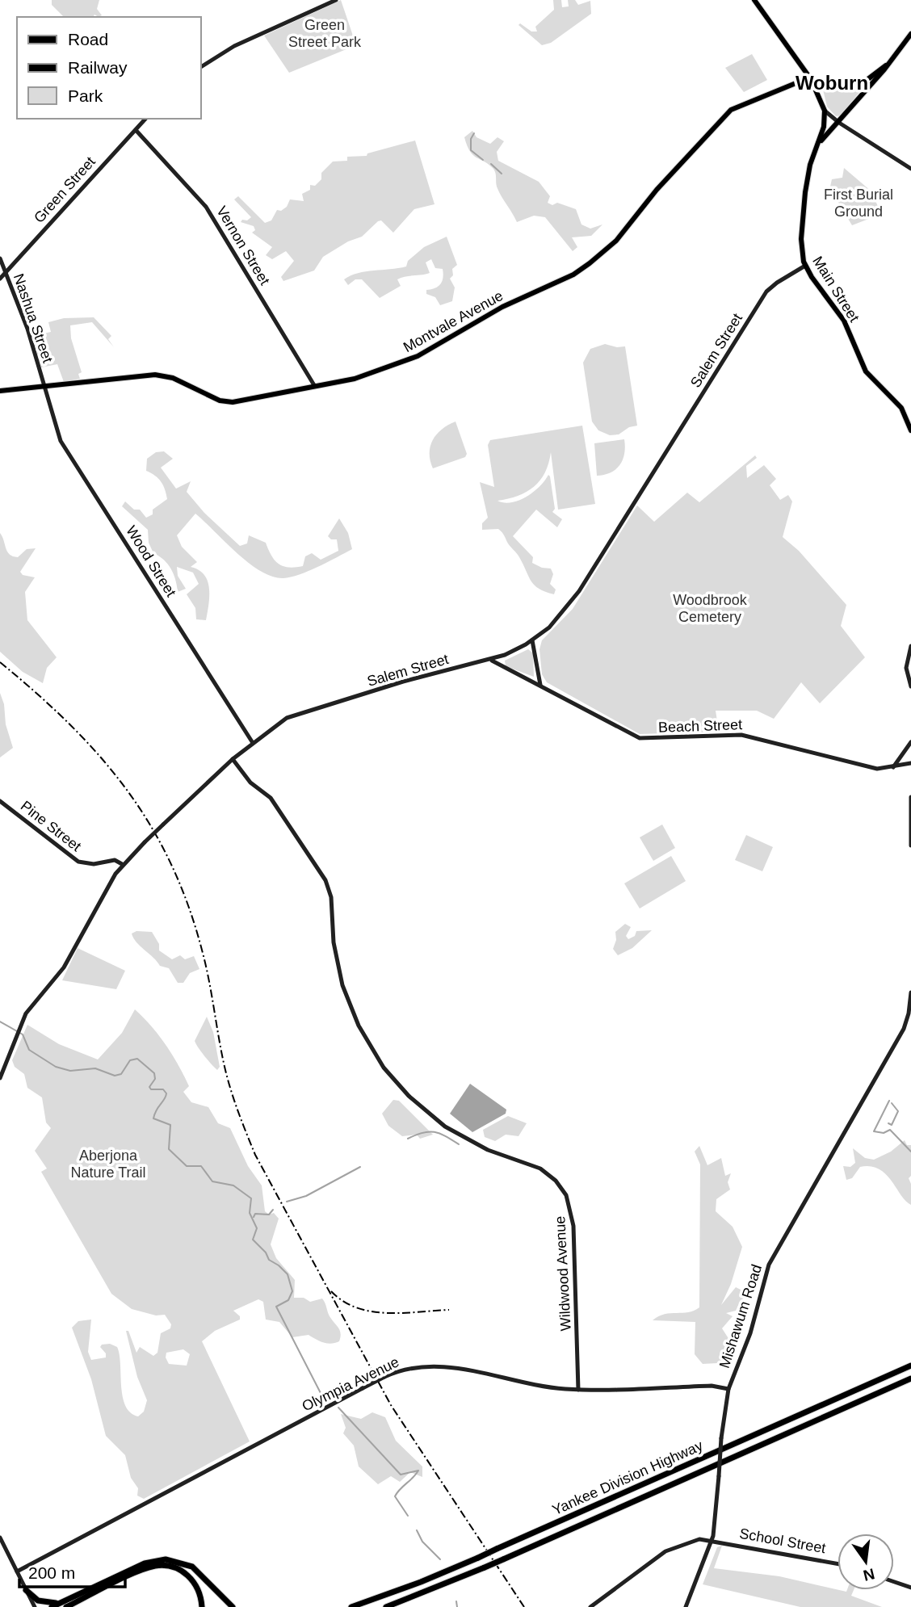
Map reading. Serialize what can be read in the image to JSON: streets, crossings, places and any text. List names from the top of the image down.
{
  "streets": {
    "highway": ["Yankee Division Highway"],
    "main road": ["Main Street", "Montvale Avenue"],
    "street": [
      "Green Street",
      "Vernon Street",
      "Nashua Street",
      "Salem Street",
      "Wood Street",
      "Beach Street",
      "Pine Street",
      "Wildwood Avenue",
      "Mishawum Road",
      "Olympia Avenue",
      "School Street"
    ]
  },
  "crossings": [
    ["Green Street", "Vernon Street"],
    ["Green Street", "Nashua Street"],
    ["Vernon Street", "Montvale Avenue"],
    ["Main Street", "Salem Street"],
    ["Nashua Street", "Montvale Avenue"],
    ["Nashua Street", "Wood Street"],
    ["Montvale Avenue", "Wood Street"],
    ["Salem Street", "Wood Street"],
    ["Salem Street", "Beach Street"],
    ["Salem Street", "Pine Street"],
    ["Salem Street", "Wildwood Avenue"],
    ["Wildwood Avenue", "Olympia Avenue"],
    ["Mishawum Road", "Olympia Avenue"],
    ["Mishawum Road", "School Street"]
  ],
  "districts": ["Woburn"],
  "parks": [
    "Green Street Park",
    "First Burial Ground",
    "Woodbrook Cemetery",
    "Aberjona Nature Trail"
  ],
  "legend": ["Road", "Railway", "Park"],
  "scale_bar": "200 m",
  "north": "bottom"
}
